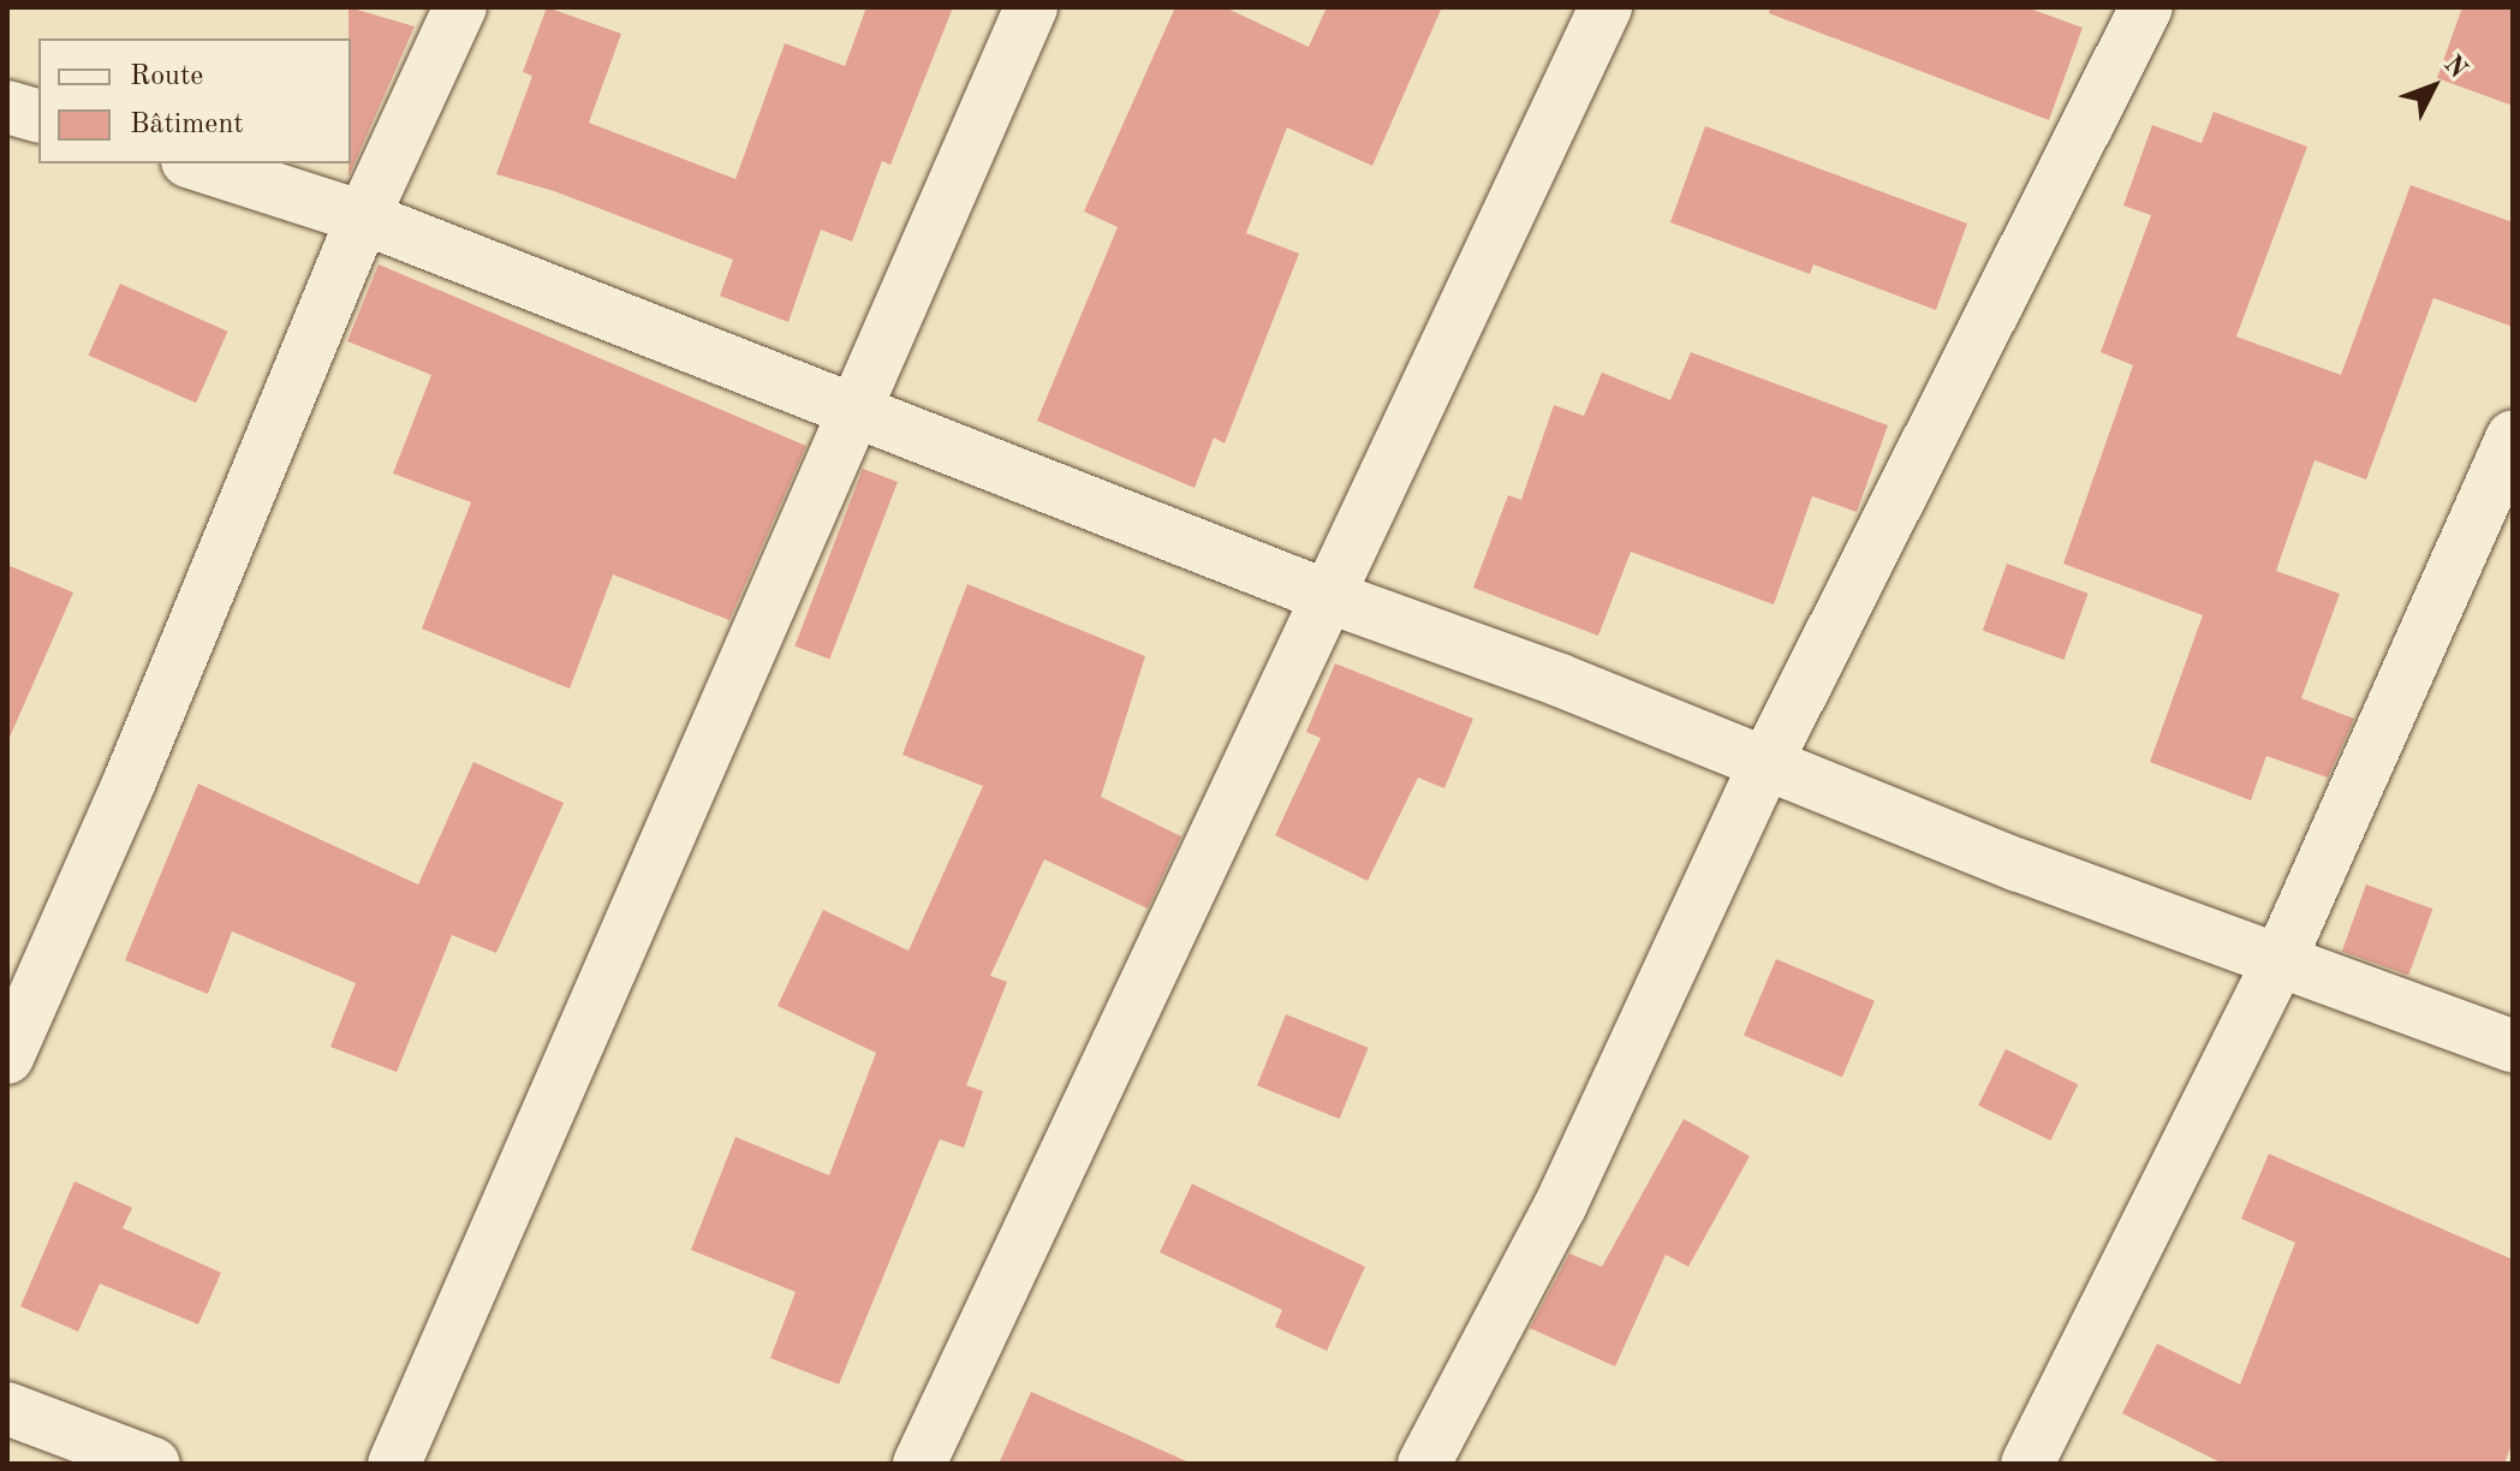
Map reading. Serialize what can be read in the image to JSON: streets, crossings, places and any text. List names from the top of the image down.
{
  "legend": ["Route", "Bâtiment"],
  "north": "top right"
}
